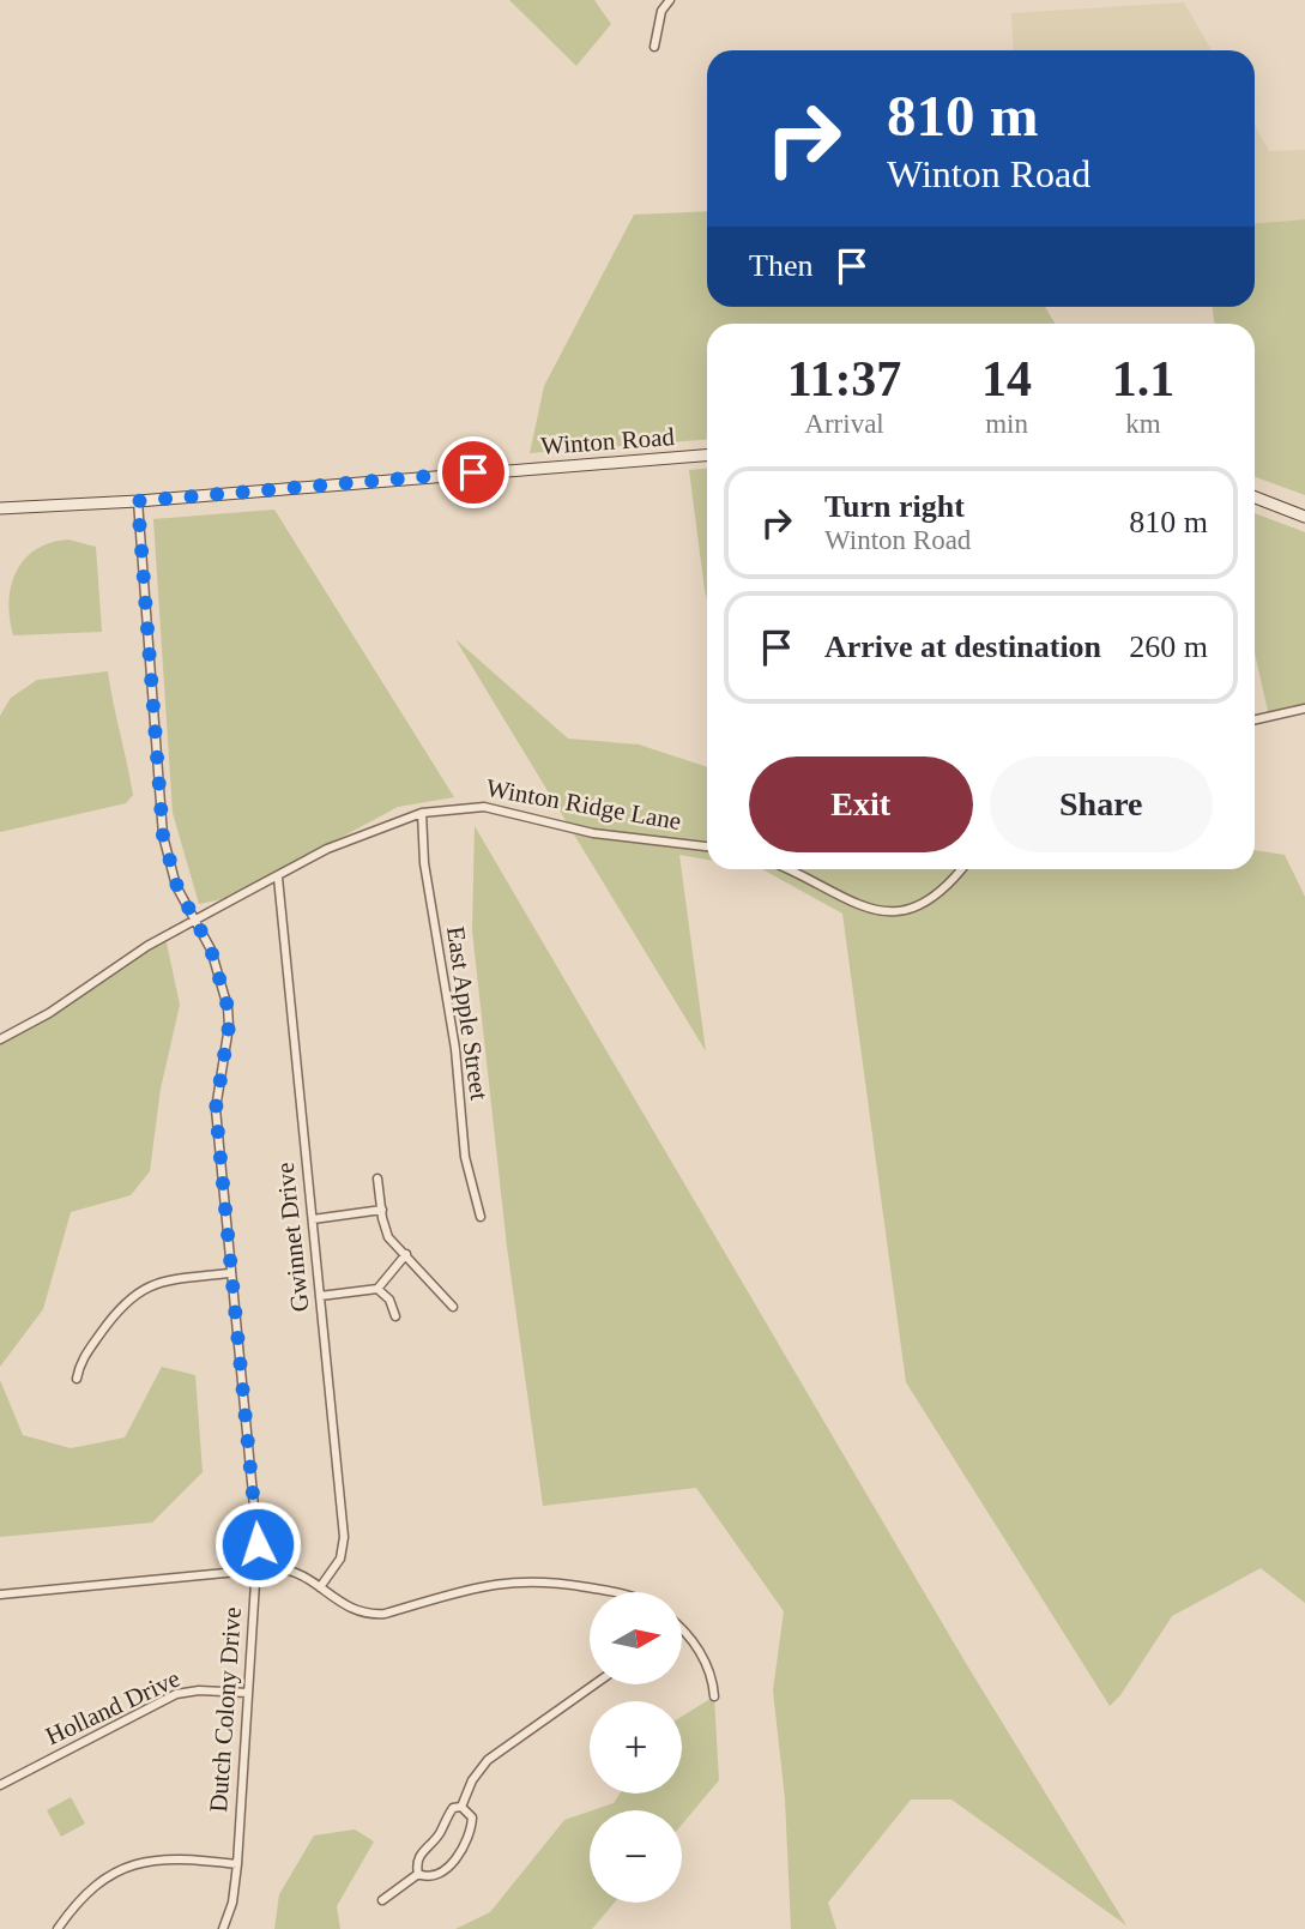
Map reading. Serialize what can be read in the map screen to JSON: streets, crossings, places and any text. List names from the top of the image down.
{
  "streets": {
    "main road": ["Winton Road"],
    "street": [
      "Winton Ridge Lane",
      "East Apple Street",
      "Gwinnet Drive",
      "Holland Drive",
      "Dutch Colony Drive"
    ]
  },
  "crossings": [
    ["Winton Road", "Dutch Colony Drive"],
    ["Winton Ridge Lane", "East Apple Street"],
    ["Winton Ridge Lane", "Gwinnet Drive"],
    ["Winton Ridge Lane", "Dutch Colony Drive"],
    ["Holland Drive", "Dutch Colony Drive"]
  ],
  "north": "right",
  "page": {
    "turn": ["810 m", "Winton Road"],
    "then": "Then",
    "eta": [
      "11:37",
      "Arrival",
      "14",
      "min",
      "1.1",
      "km"
    ],
    "list": [
      {
        "name": "Turn right",
        "note": "Winton Road",
        "value": "810 m"
      },
      {
        "name": "Arrive at destination",
        "value": "260 m"
      }
    ],
    "buttons": ["Exit", "Share"],
    "map_buttons": ["+", "−"]
  }
}
